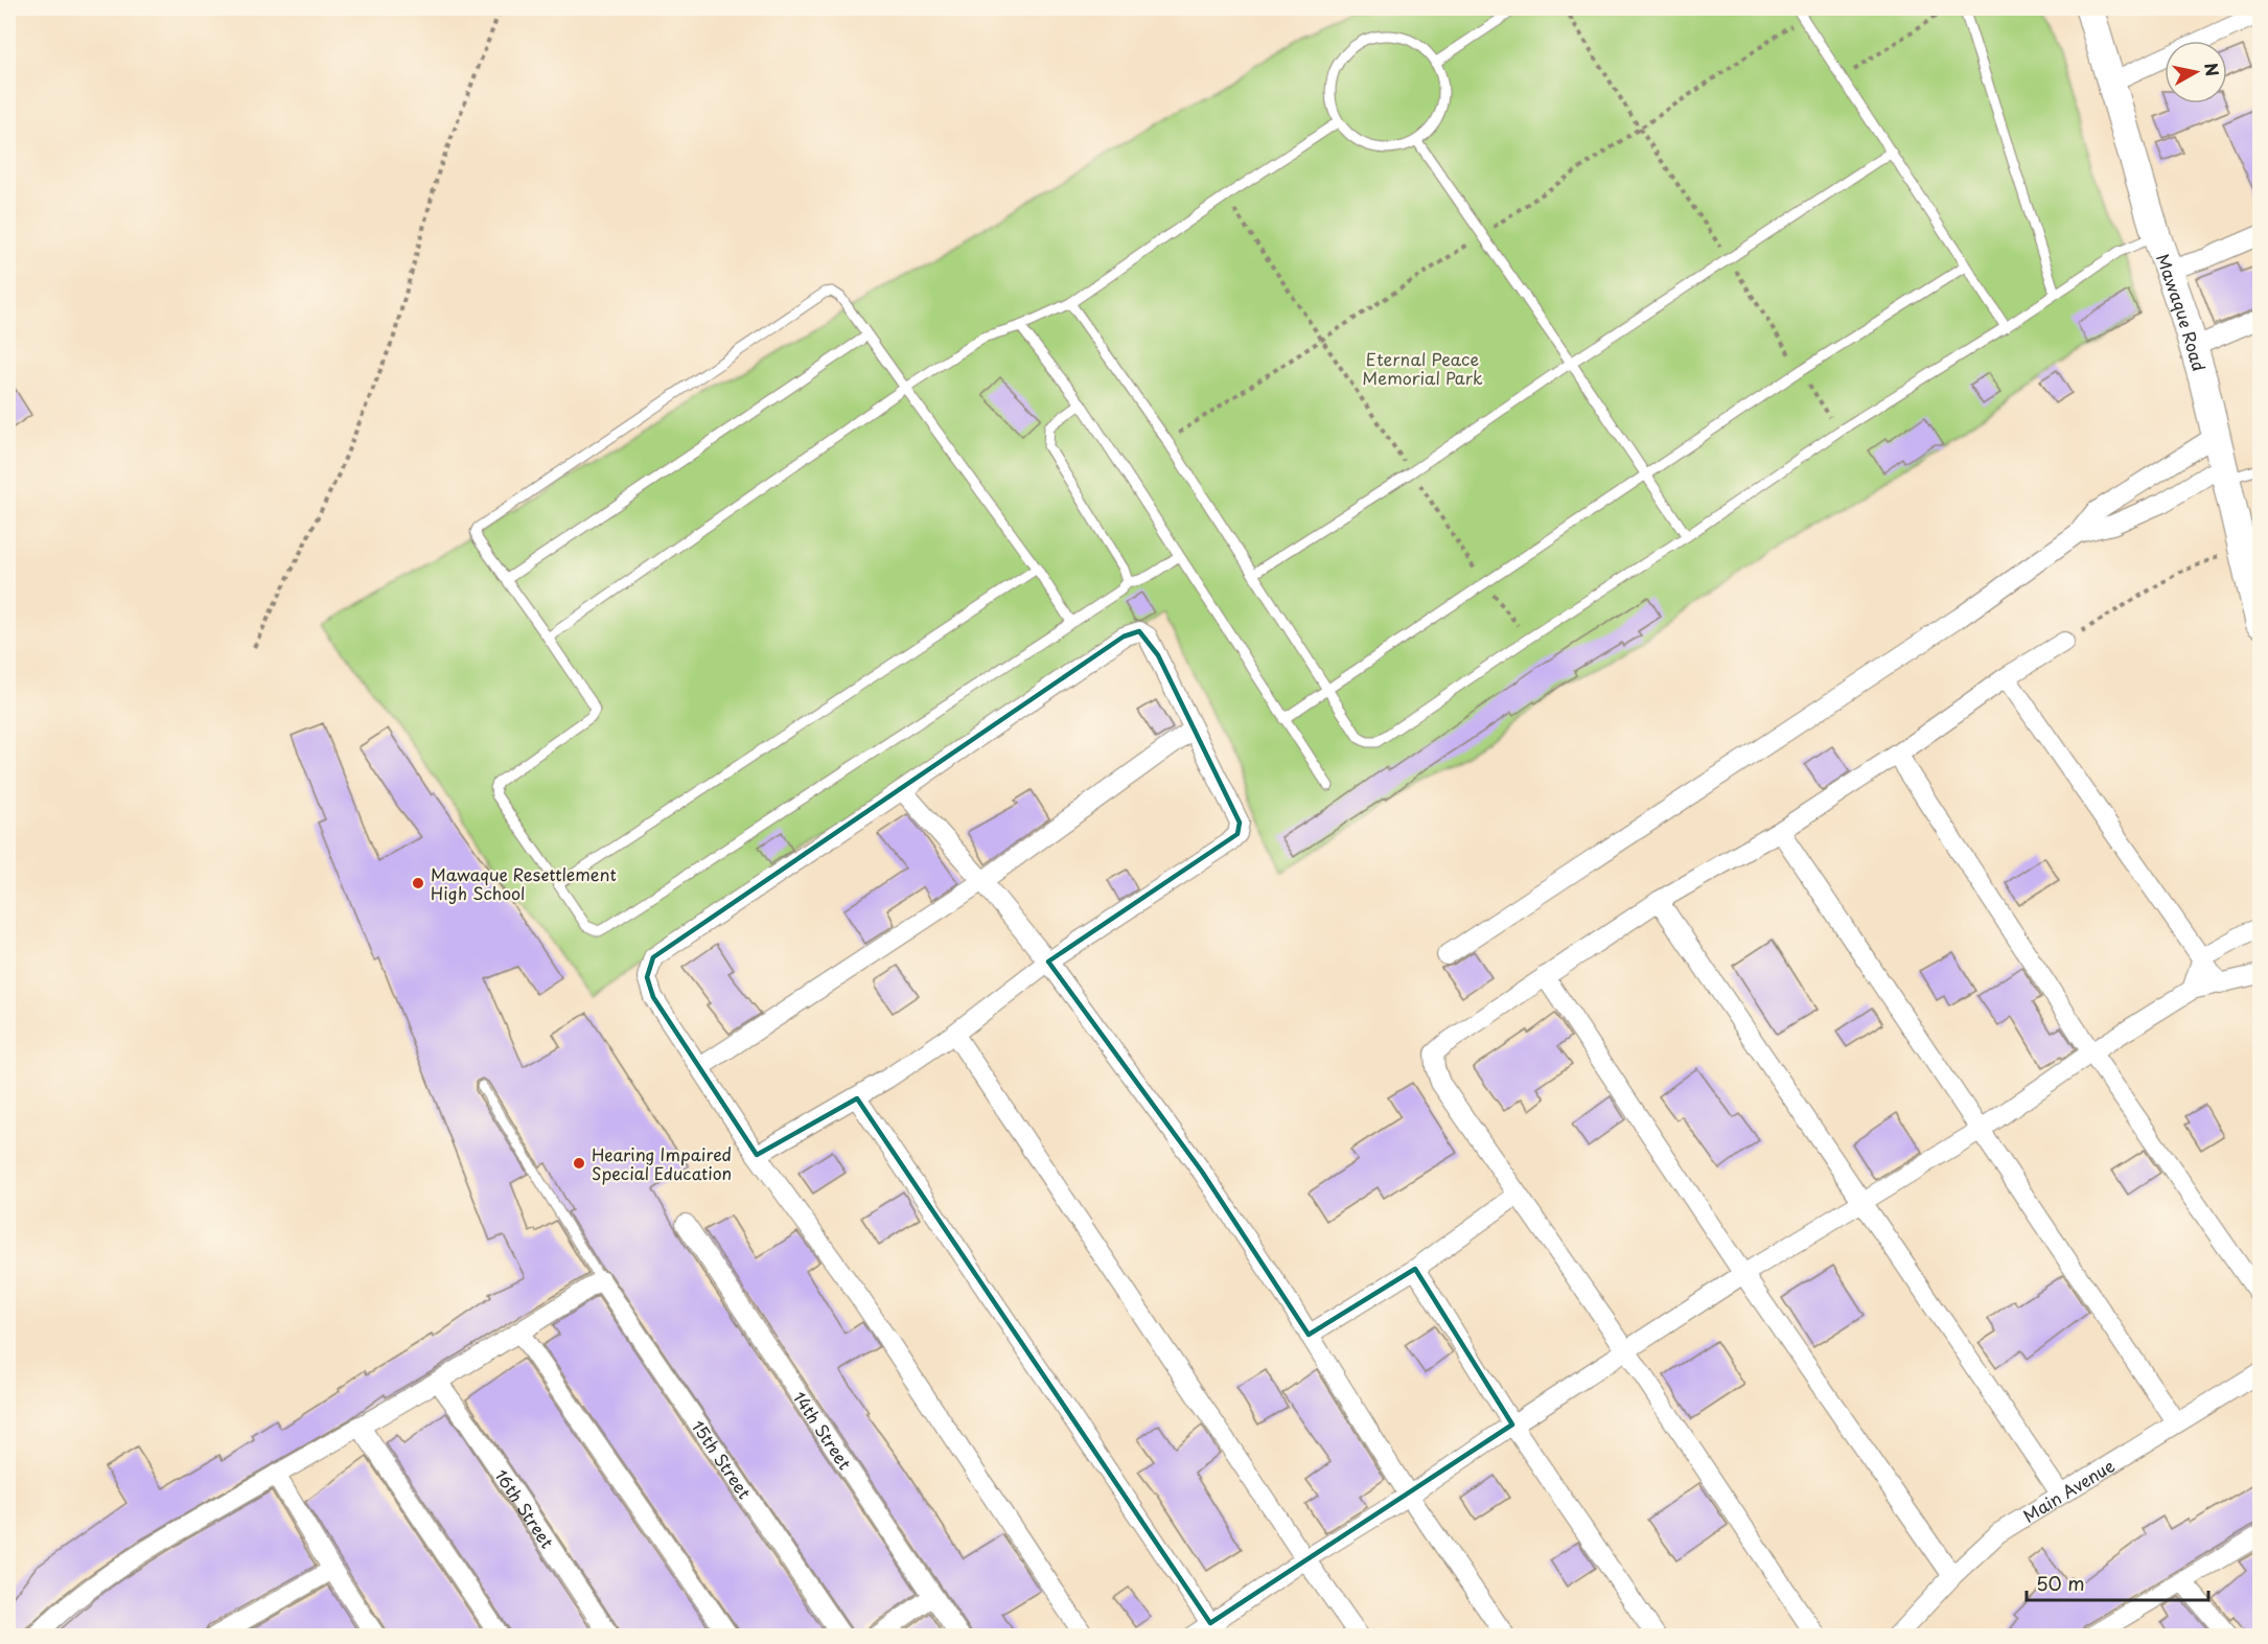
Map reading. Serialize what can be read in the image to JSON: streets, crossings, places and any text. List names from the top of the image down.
{
  "streets": {
    "main road": ["Mawaque Road"],
    "street": [
      "14th Street",
      "15th Street",
      "Main Avenue",
      "16th Street"
    ]
  },
  "parks": ["Eternal Peace Memorial Park"],
  "places": ["Mawaque Resettlement High School", "Hearing Impaired Special Education"],
  "scale_bar": "50 m",
  "north": "right"
}
